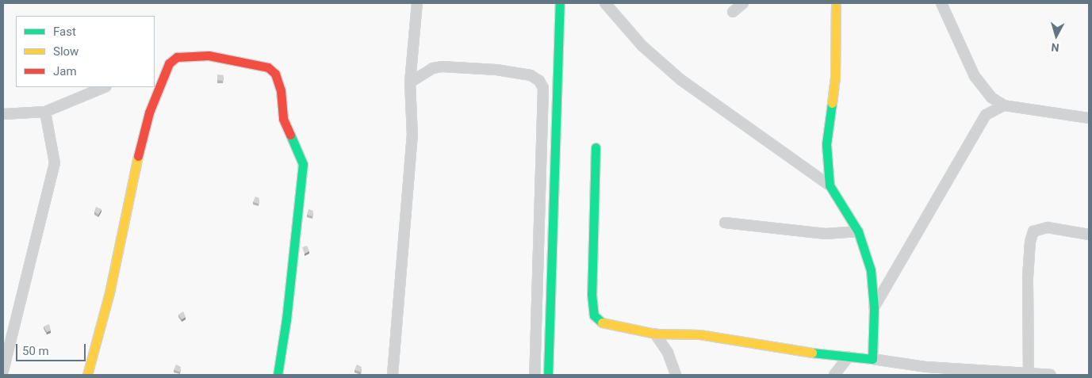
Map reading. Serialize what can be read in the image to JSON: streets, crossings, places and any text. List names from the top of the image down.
{
  "legend": ["Fast", "Slow", "Jam"],
  "scale_bar": "50 m",
  "north": "bottom"
}
